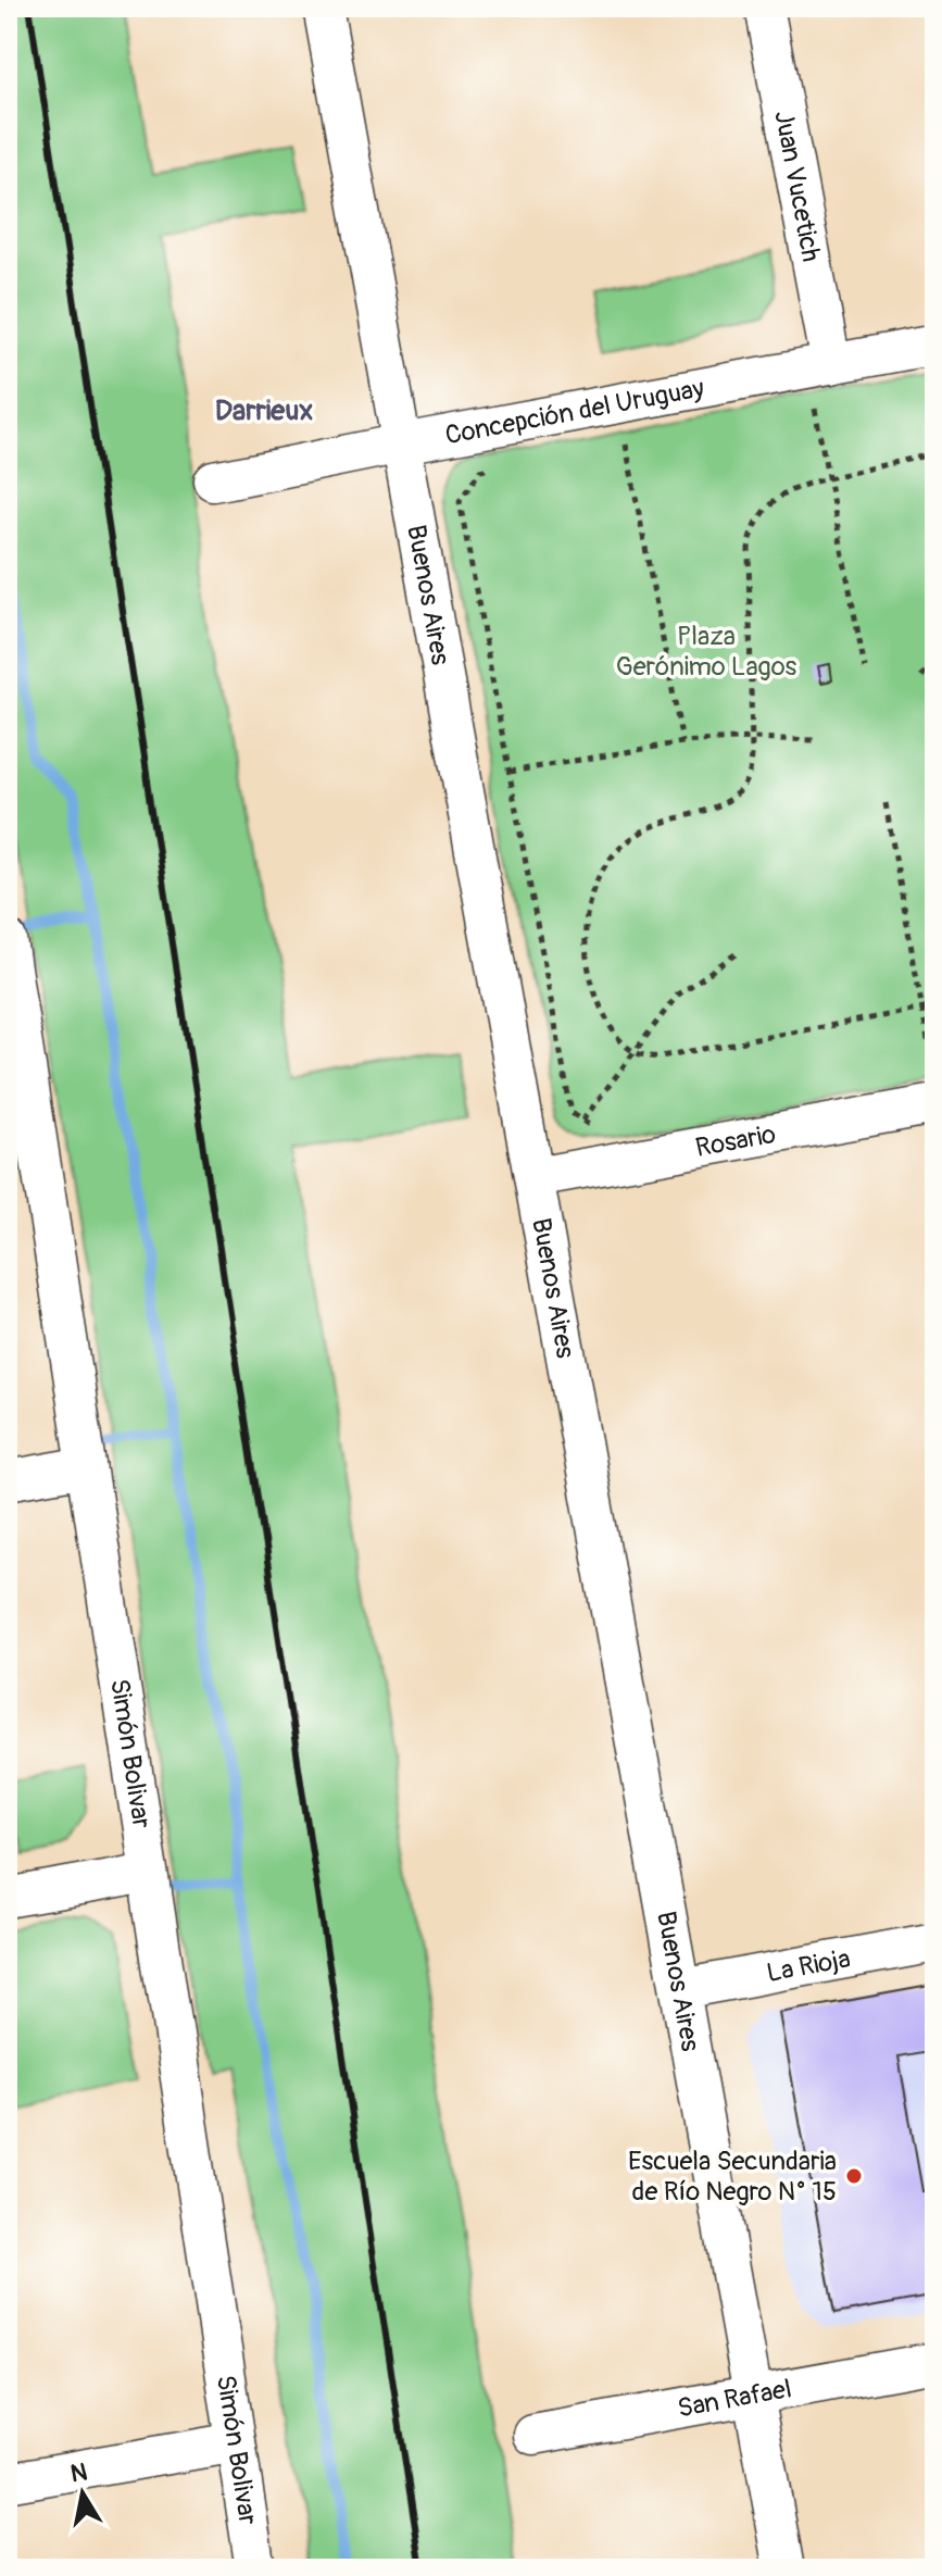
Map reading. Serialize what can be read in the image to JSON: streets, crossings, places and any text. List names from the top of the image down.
{
  "streets": {
    "street": [
      "Juan Vucetich",
      "Concepción del Uruguay",
      "Buenos Aires",
      "Rosario",
      "Simón Bolivar",
      "La Rioja",
      "San Rafael"
    ]
  },
  "crossings": [
    ["Juan Vucetich", "Concepción del Uruguay"],
    ["Concepción del Uruguay", "Buenos Aires"],
    ["Buenos Aires", "Rosario"],
    ["Buenos Aires", "La Rioja"],
    ["Buenos Aires", "San Rafael"]
  ],
  "districts": ["Darrieux"],
  "parks": ["Plaza Gerónimo Lagos"],
  "places": ["Escuela Secundaria de Río Negro N° 15"],
  "north": "top"
}
